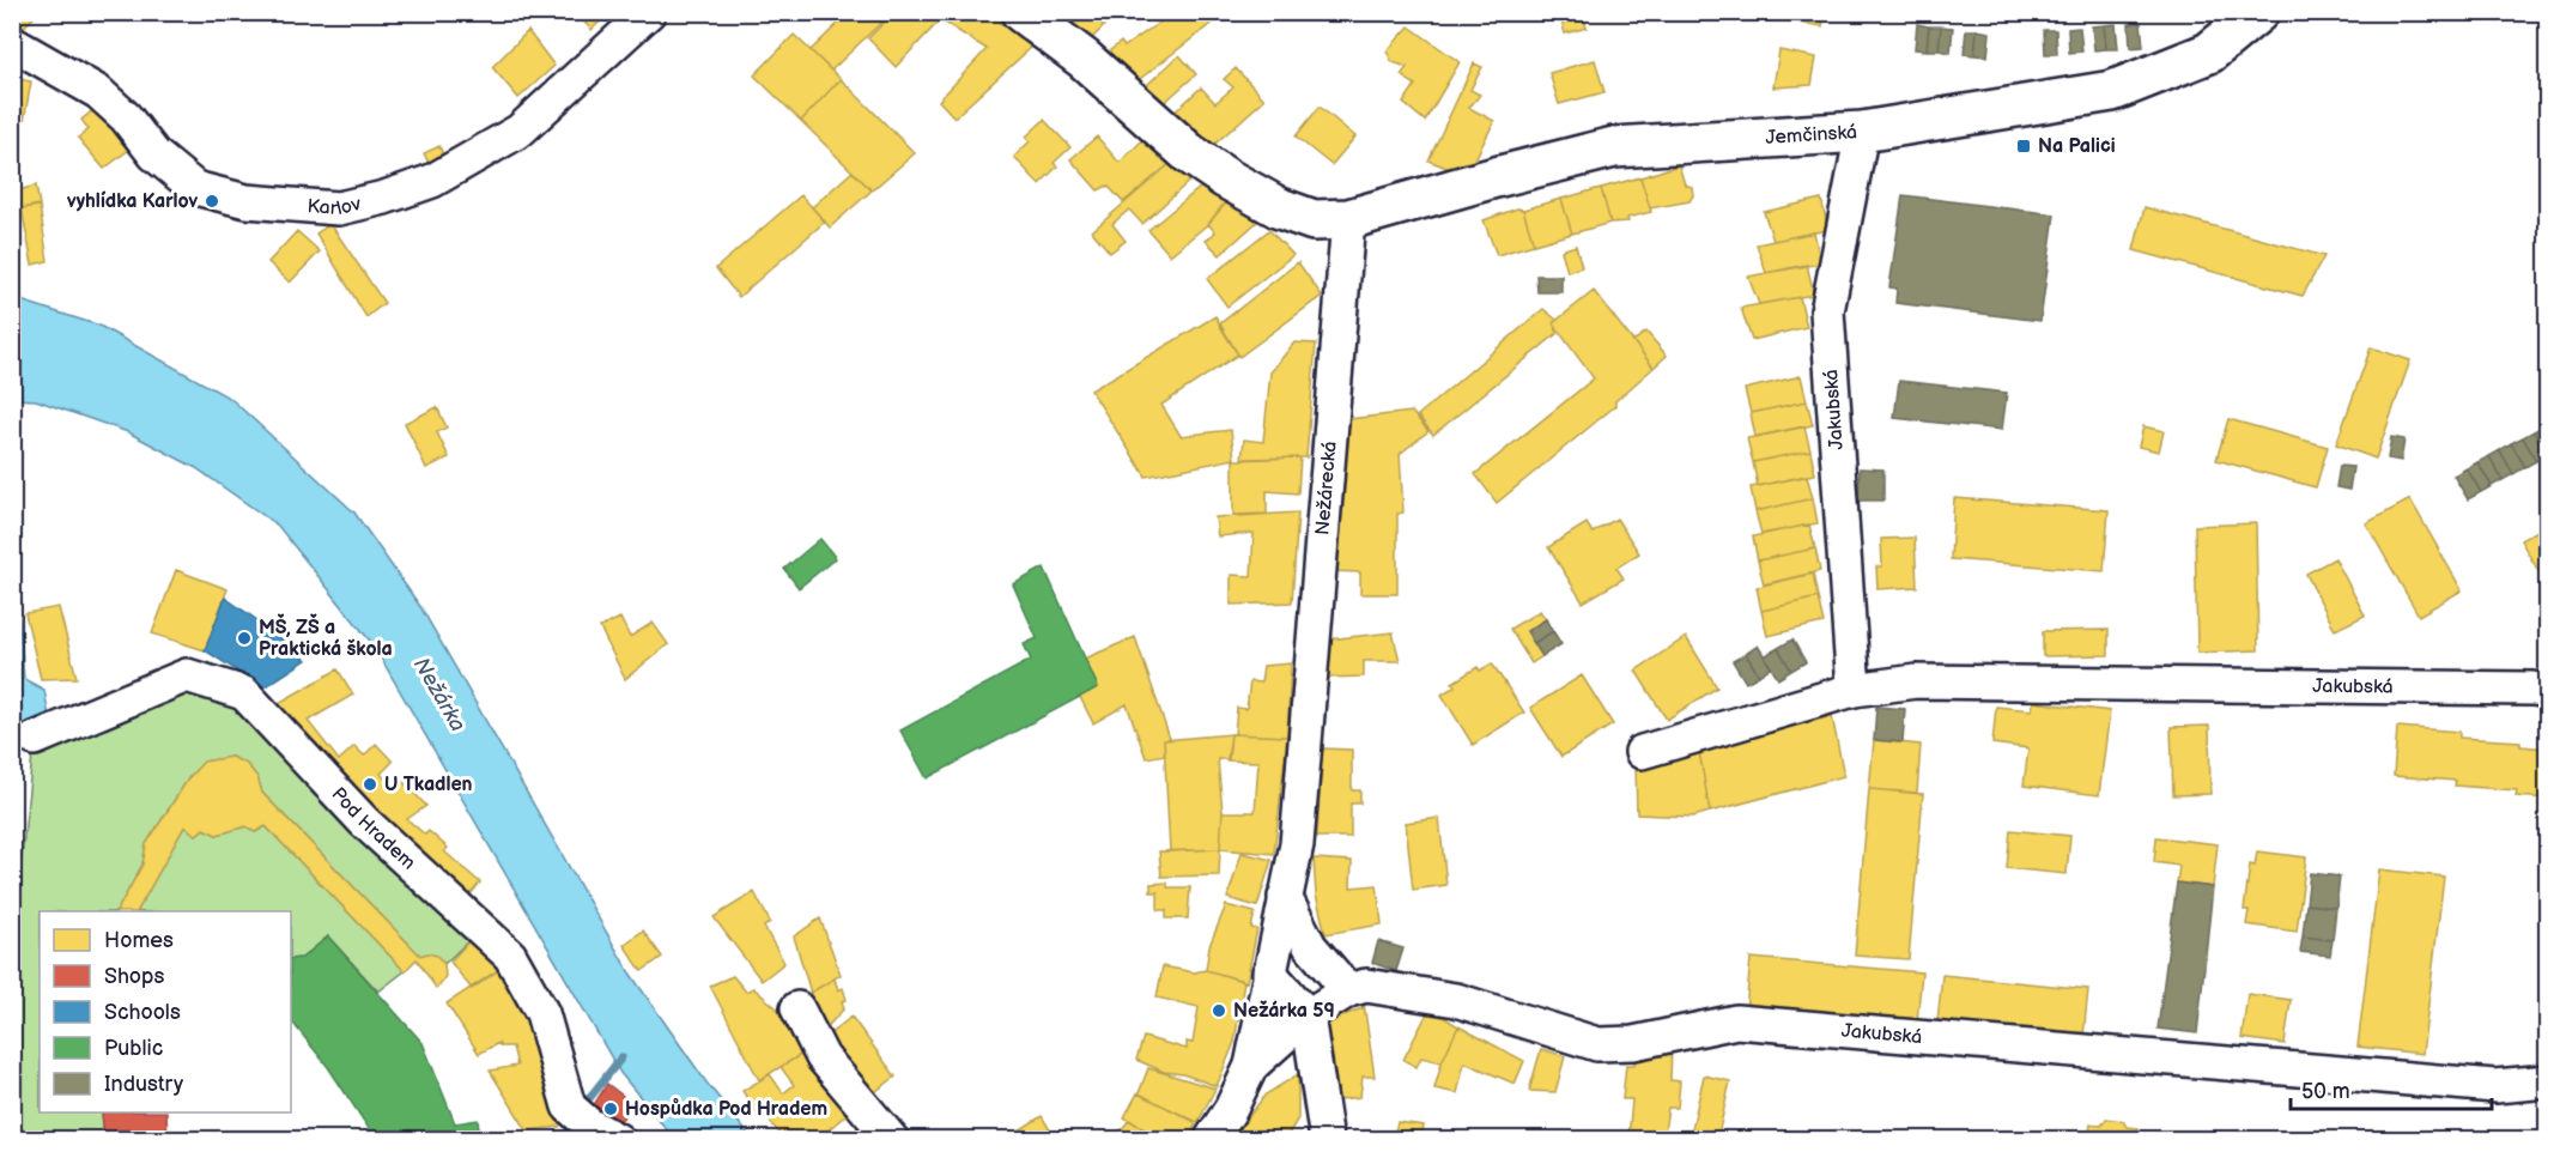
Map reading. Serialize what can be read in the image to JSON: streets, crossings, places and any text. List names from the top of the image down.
{
  "streets": {
    "street": [
      "Jemčinská",
      "Karlov",
      "Jakubská",
      "Nežárecká",
      "Pod Hradem"
    ]
  },
  "crossings": [
    ["Jemčinská", "Jakubská"],
    ["Jemčinská", "Nežárecká"]
  ],
  "water": ["Nežárka"],
  "places": {
    "transit": ["Na Palici"],
    "other": [
      "vyhlídka Karlov",
      "MŠ, ZŠ a Praktická škola",
      "U Tkadlen",
      "Nežárka 59",
      "Hospůdka Pod Hradem"
    ]
  },
  "legend": [
    "Homes",
    "Shops",
    "Schools",
    "Public",
    "Industry"
  ],
  "scale_bar": "50 m"
}
